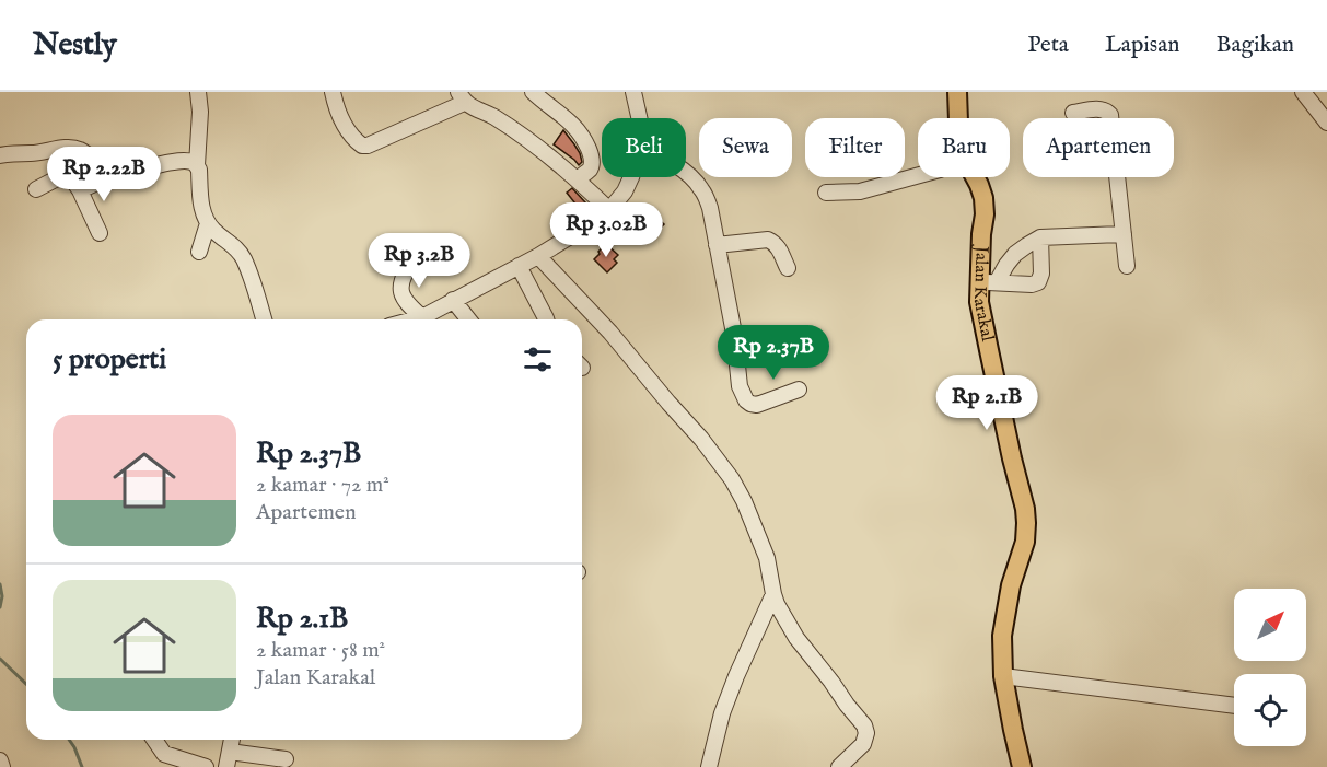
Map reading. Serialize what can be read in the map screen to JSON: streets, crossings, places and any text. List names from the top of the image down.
{
  "streets": {
    "main road": ["Jalan Karakal"]
  },
  "north": "top right",
  "page": {
    "header": "Nestly",
    "nav": ["Peta", "Lapisan", "Bagikan"],
    "chip": [
      "Beli",
      "Sewa",
      "Filter",
      "Baru",
      "Apartemen"
    ],
    "price": [
      "Rp 2.22B",
      "Rp 3.02B",
      "Rp 3.2B",
      "Rp 2.37B",
      "Rp 2.1B"
    ],
    "heading": "5 properti",
    "list": [
      {
        "name": "Rp 2.37B",
        "note": "2 kamar · 72 m² · Apartemen"
      },
      {
        "name": "Rp 2.1B",
        "note": "2 kamar · 58 m² · Jalan Karakal"
      }
    ]
  }
}
